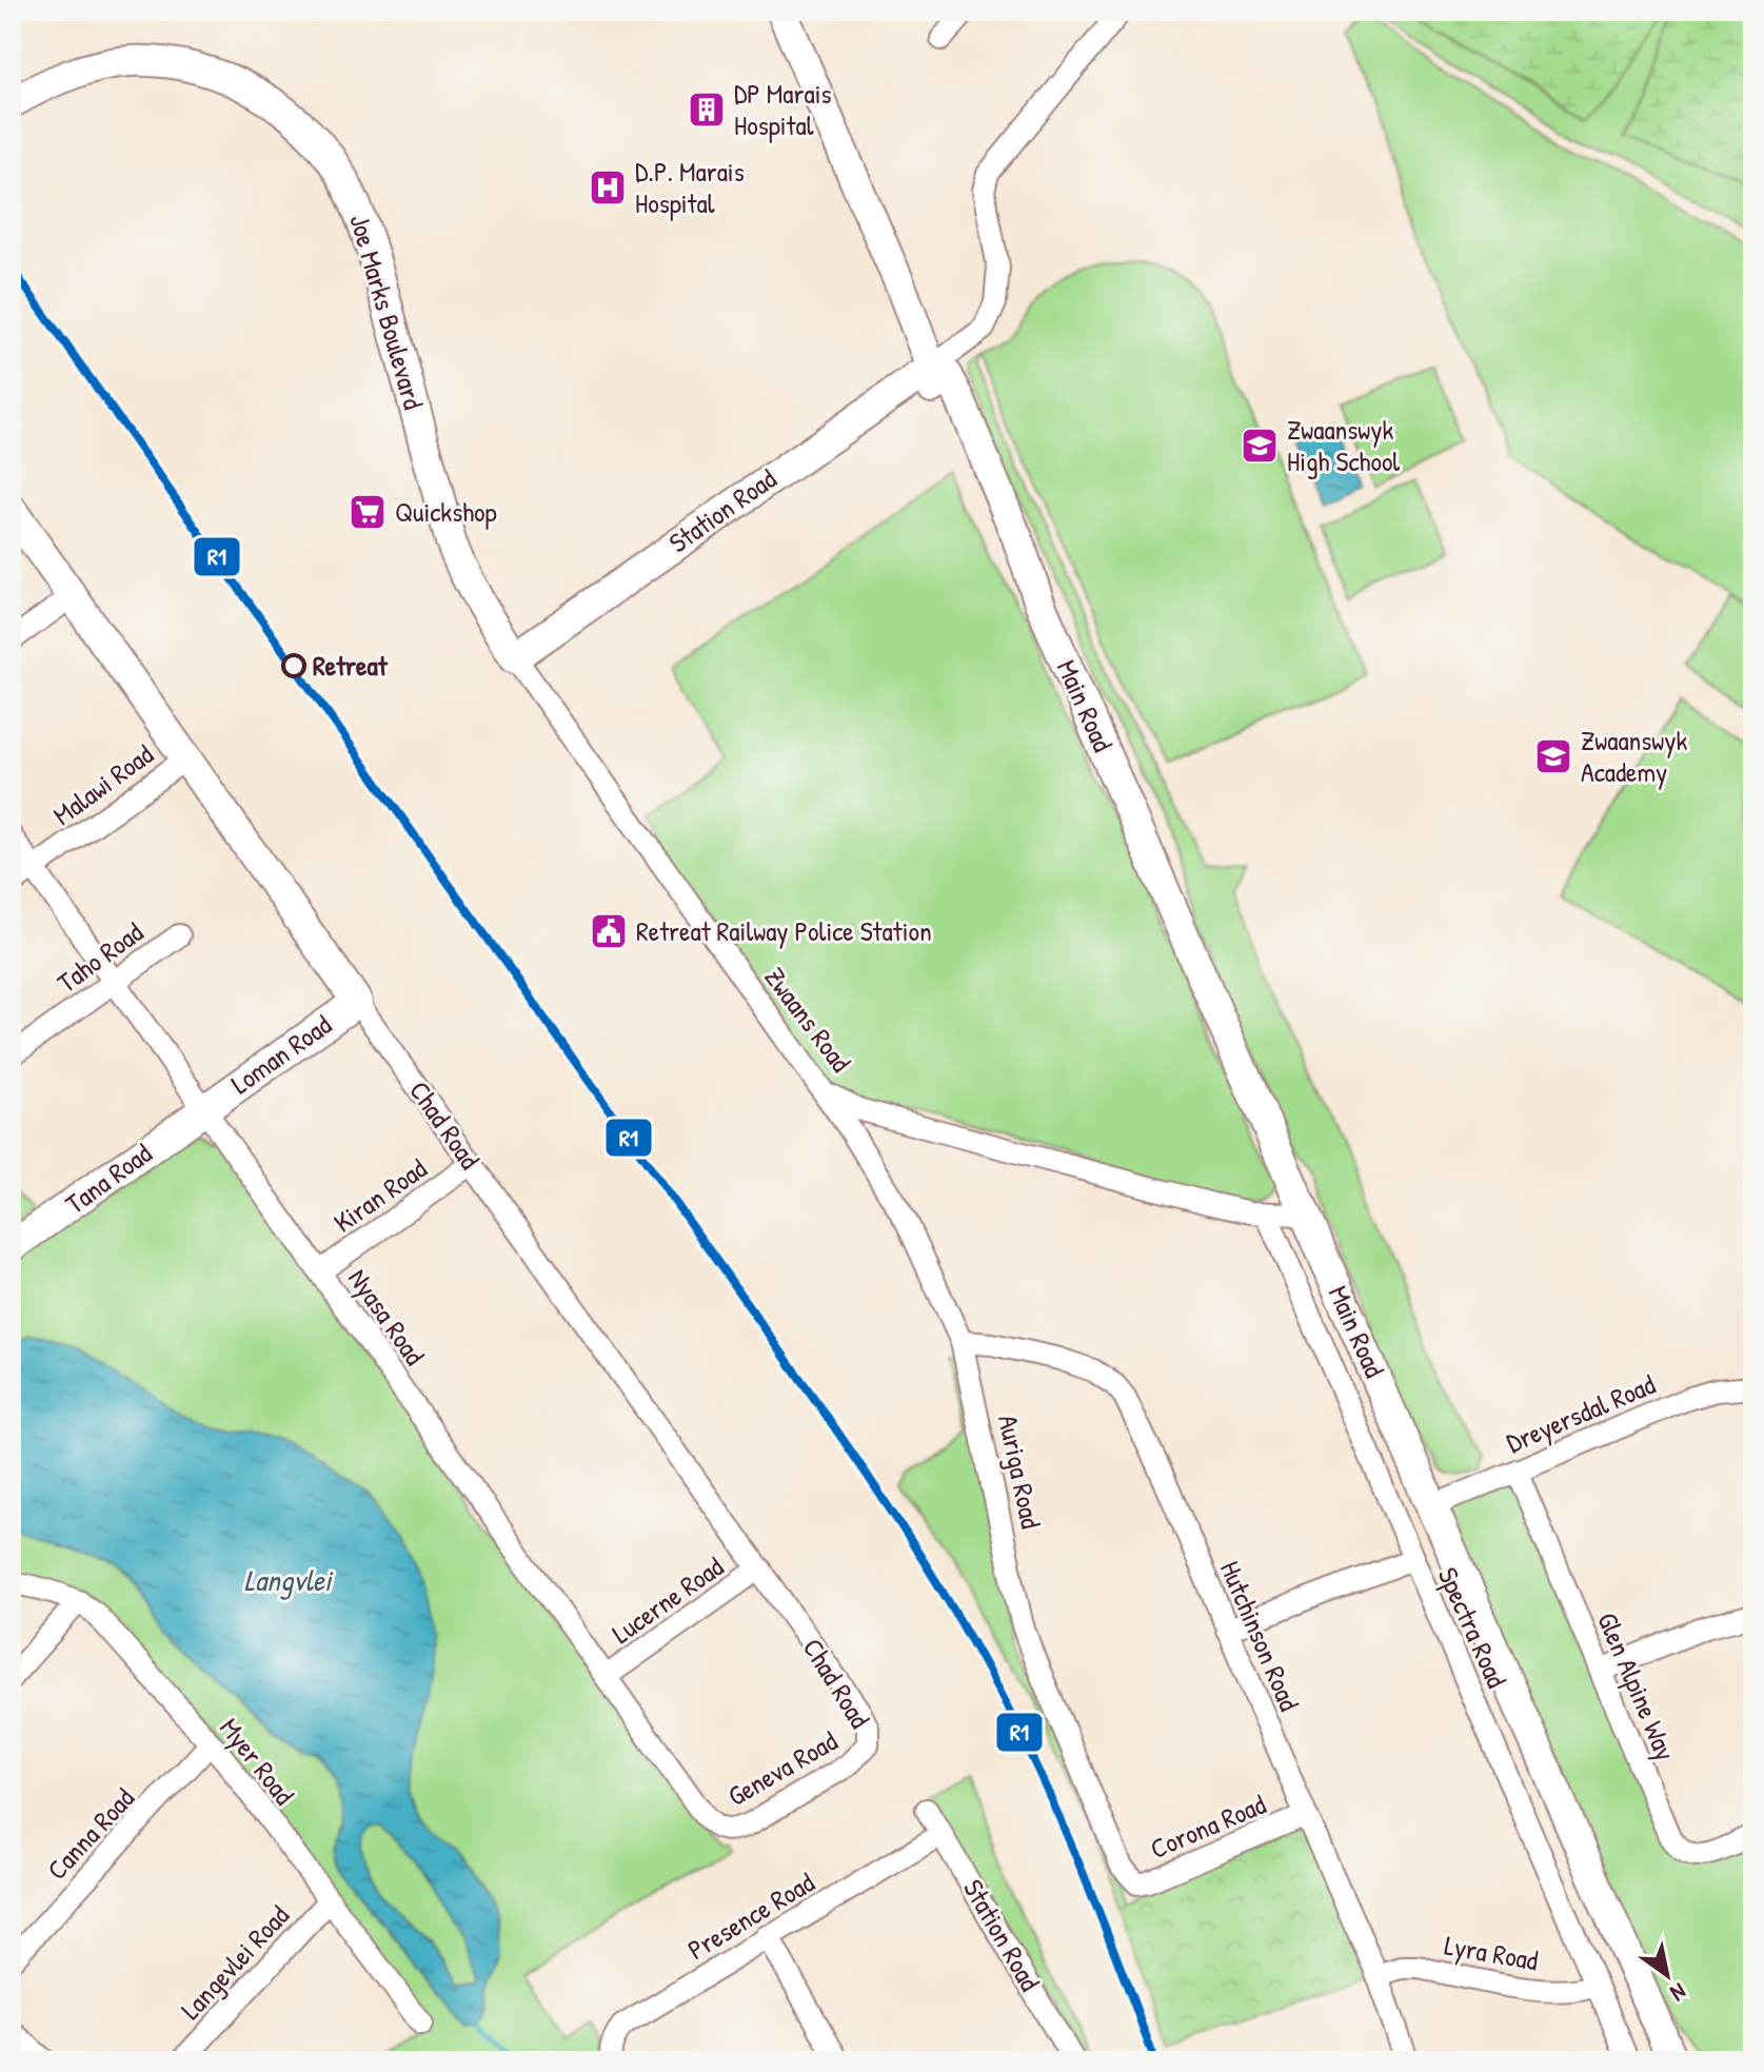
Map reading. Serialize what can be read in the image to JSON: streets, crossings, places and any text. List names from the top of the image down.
{
  "streets": {
    "main road": [
      "Joe Marks Boulevard",
      "Station Road",
      "Main Road",
      "Loman Road",
      "Chad Road",
      "Tana Road"
    ],
    "street": [
      "Malawi Road",
      "Taho Road",
      "Zwaans Road",
      "Kiran Road",
      "Nyasa Road",
      "Dreyersdal Road",
      "Auriga Road",
      "Lucerne Road",
      "Spectra Road",
      "Hutchinson Road",
      "Glen Alpine Way",
      "Myer Road",
      "Geneva Road",
      "Corona Road",
      "Canna Road",
      "Presence Road",
      "Lyra Road",
      "Langevlei Road"
    ]
  },
  "crossings": [
    ["Joe Marks Boulevard", "Station Road"],
    ["Joe Marks Boulevard", "Zwaans Road"],
    ["Station Road", "Main Road"],
    ["Station Road", "Zwaans Road"],
    ["Station Road", "Presence Road"],
    ["Main Road", "Zwaans Road"],
    ["Main Road", "Dreyersdal Road"],
    ["Malawi Road", "Chad Road"],
    ["Malawi Road", "Nyasa Road"],
    ["Taho Road", "Nyasa Road"],
    ["Zwaans Road", "Auriga Road"],
    ["Zwaans Road", "Spectra Road"],
    ["Loman Road", "Chad Road"],
    ["Loman Road", "Tana Road"],
    ["Loman Road", "Nyasa Road"],
    ["Chad Road", "Kiran Road"],
    ["Chad Road", "Lucerne Road"],
    ["Chad Road", "Geneva Road"],
    ["Tana Road", "Nyasa Road"],
    ["Kiran Road", "Nyasa Road"],
    ["Nyasa Road", "Lucerne Road"],
    ["Nyasa Road", "Geneva Road"],
    ["Dreyersdal Road", "Glen Alpine Way"],
    ["Auriga Road", "Hutchinson Road"],
    ["Auriga Road", "Corona Road"],
    ["Spectra Road", "Lyra Road"],
    ["Hutchinson Road", "Corona Road"],
    ["Hutchinson Road", "Lyra Road"],
    ["Myer Road", "Canna Road"],
    ["Myer Road", "Langevlei Road"]
  ],
  "water": ["Langvlei"],
  "places": {
    "building": ["DP Marais Hospital"],
    "hospital": ["D.P. Marais Hospital"],
    "school or university": ["Zwaanswyk High School", "Zwaanswyk Academy"],
    "supermarket": ["Quickshop"],
    "other": ["Retreat"],
    "public building": ["Retreat Railway Police Station"]
  },
  "lines": ["transit line R1"],
  "north": "bottom right"
}
